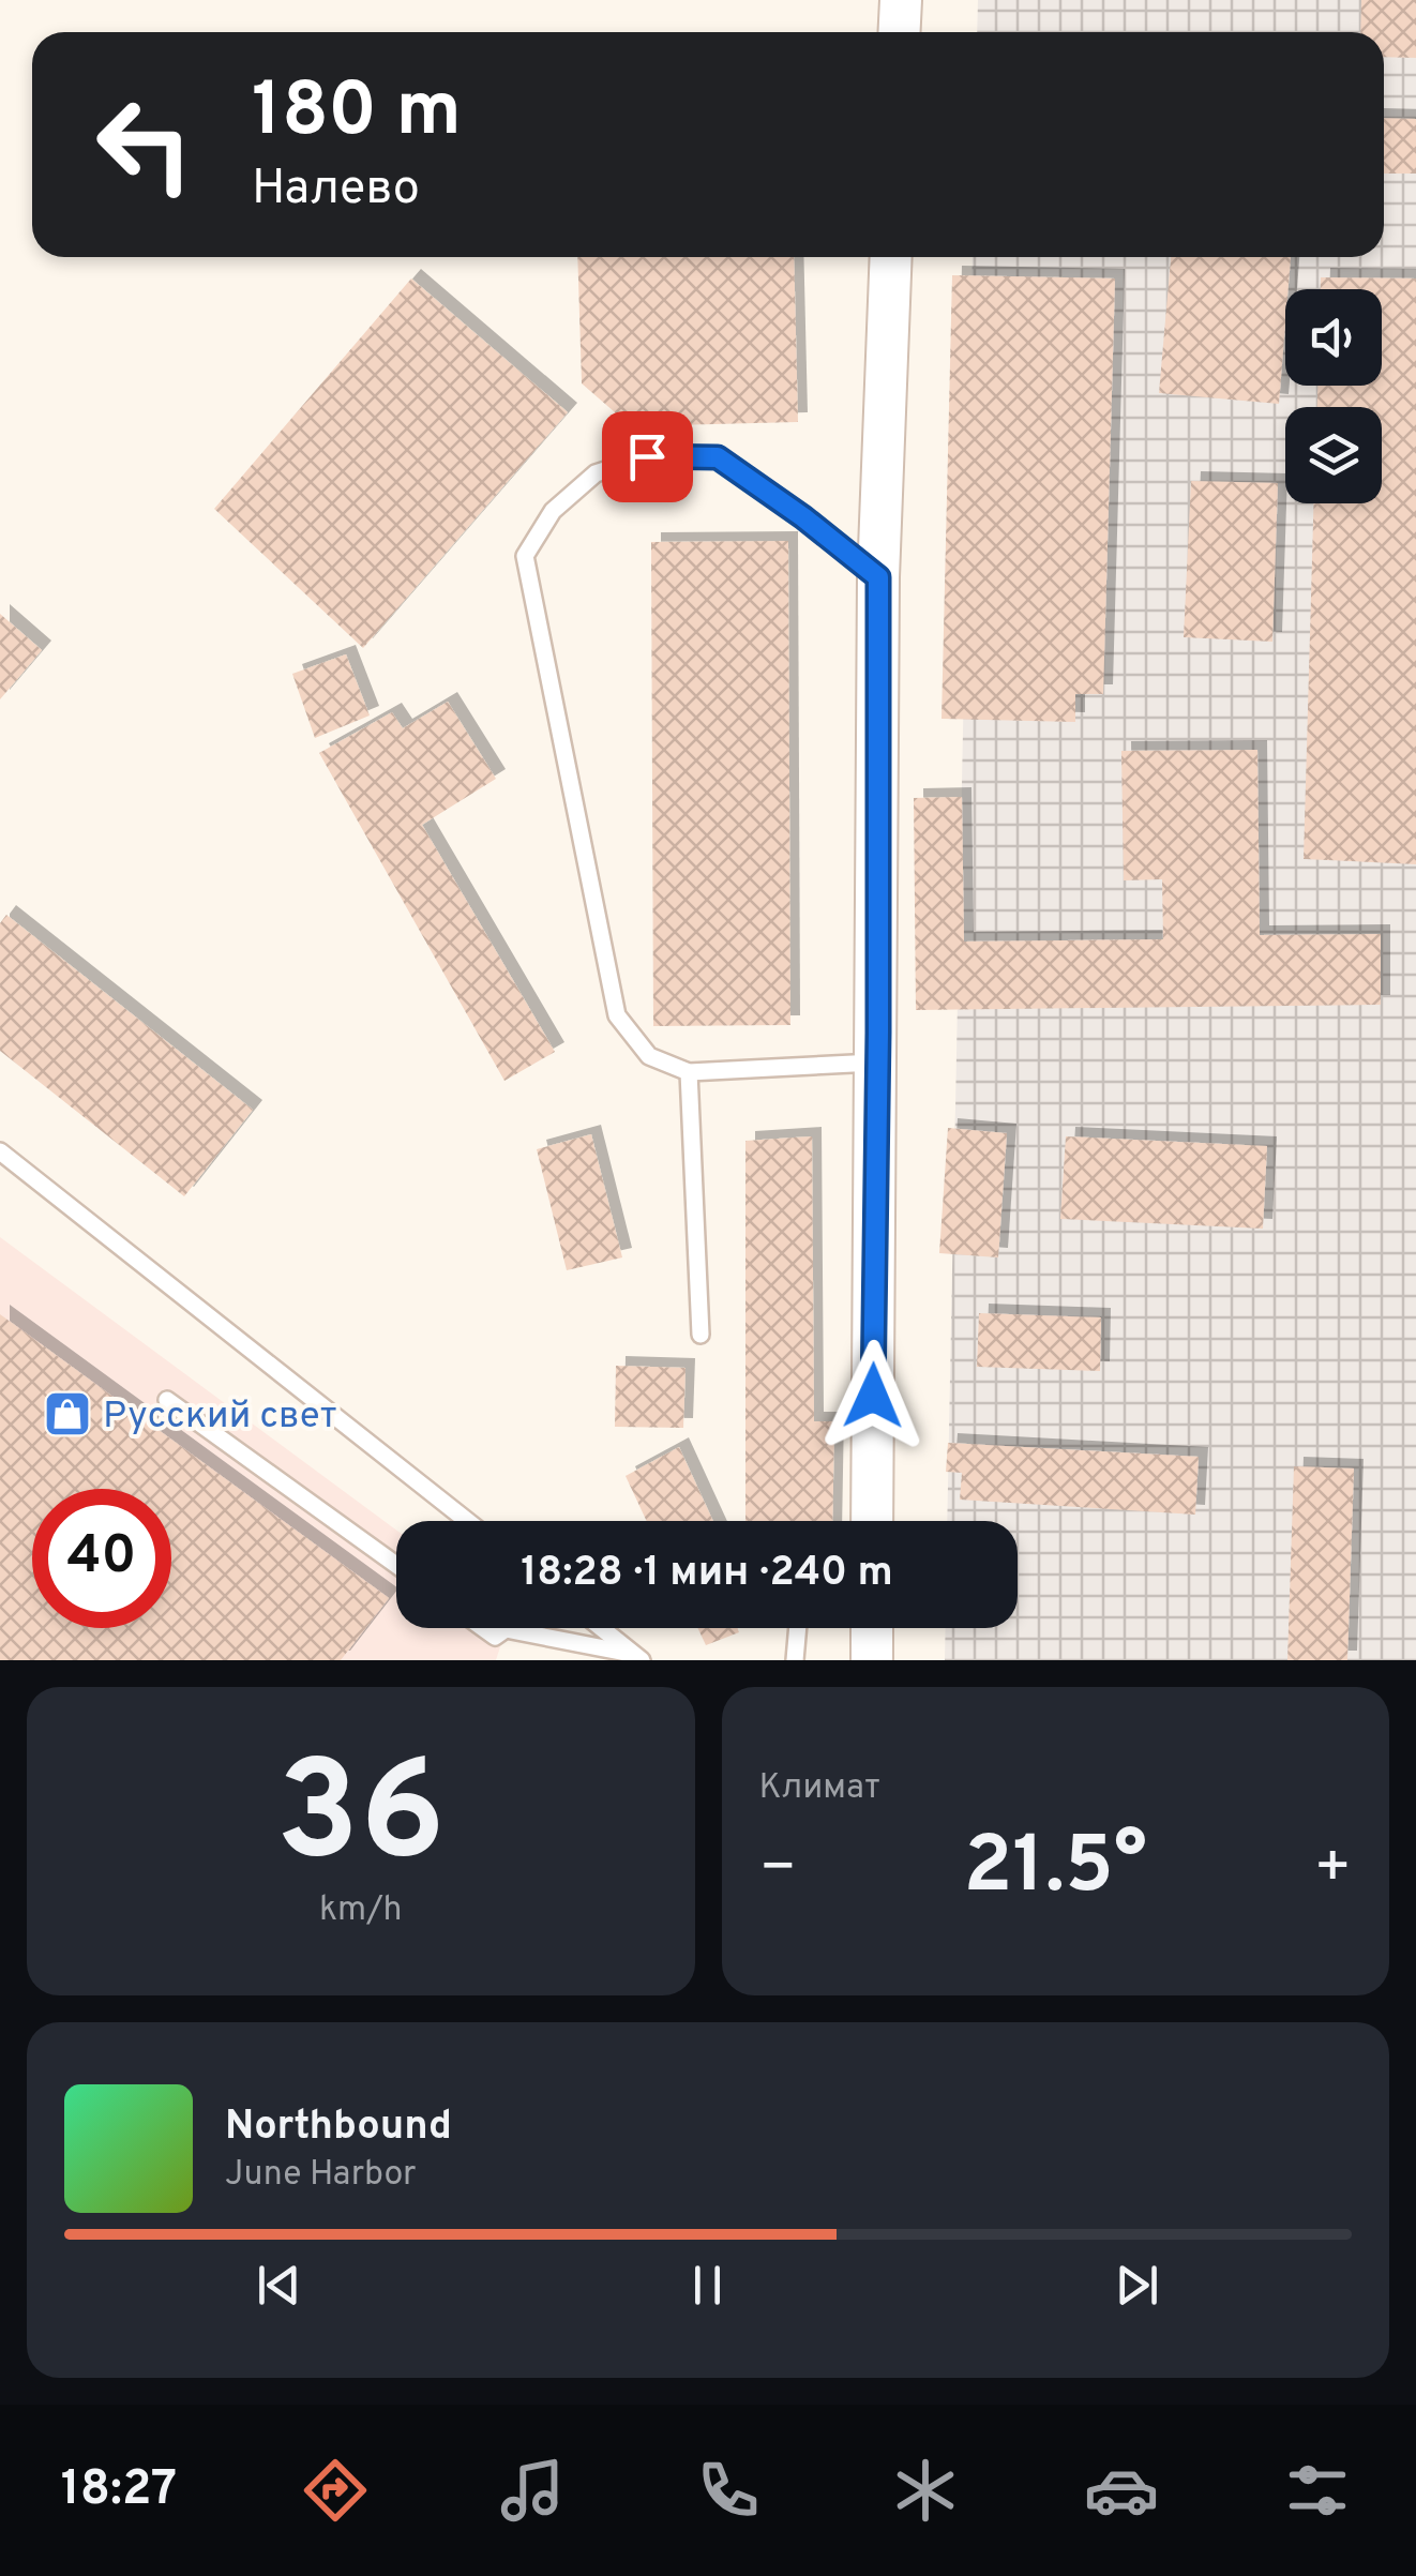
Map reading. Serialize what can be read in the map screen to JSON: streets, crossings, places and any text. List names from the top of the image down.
{
  "places": {
    "shop": ["Русский свет"]
  },
  "page": {
    "turn": ["180 m", "Налево"],
    "limit": "40",
    "trip": "18:28 · 1 мин · 240 m",
    "tile": [
      ["36", "km/h"],
      "Климат"
    ],
    "heat": ["−", "21.5°", "+"],
    "song": ["Northbound", "June Harbor"],
    "tabs": "18:27"
  }
}
